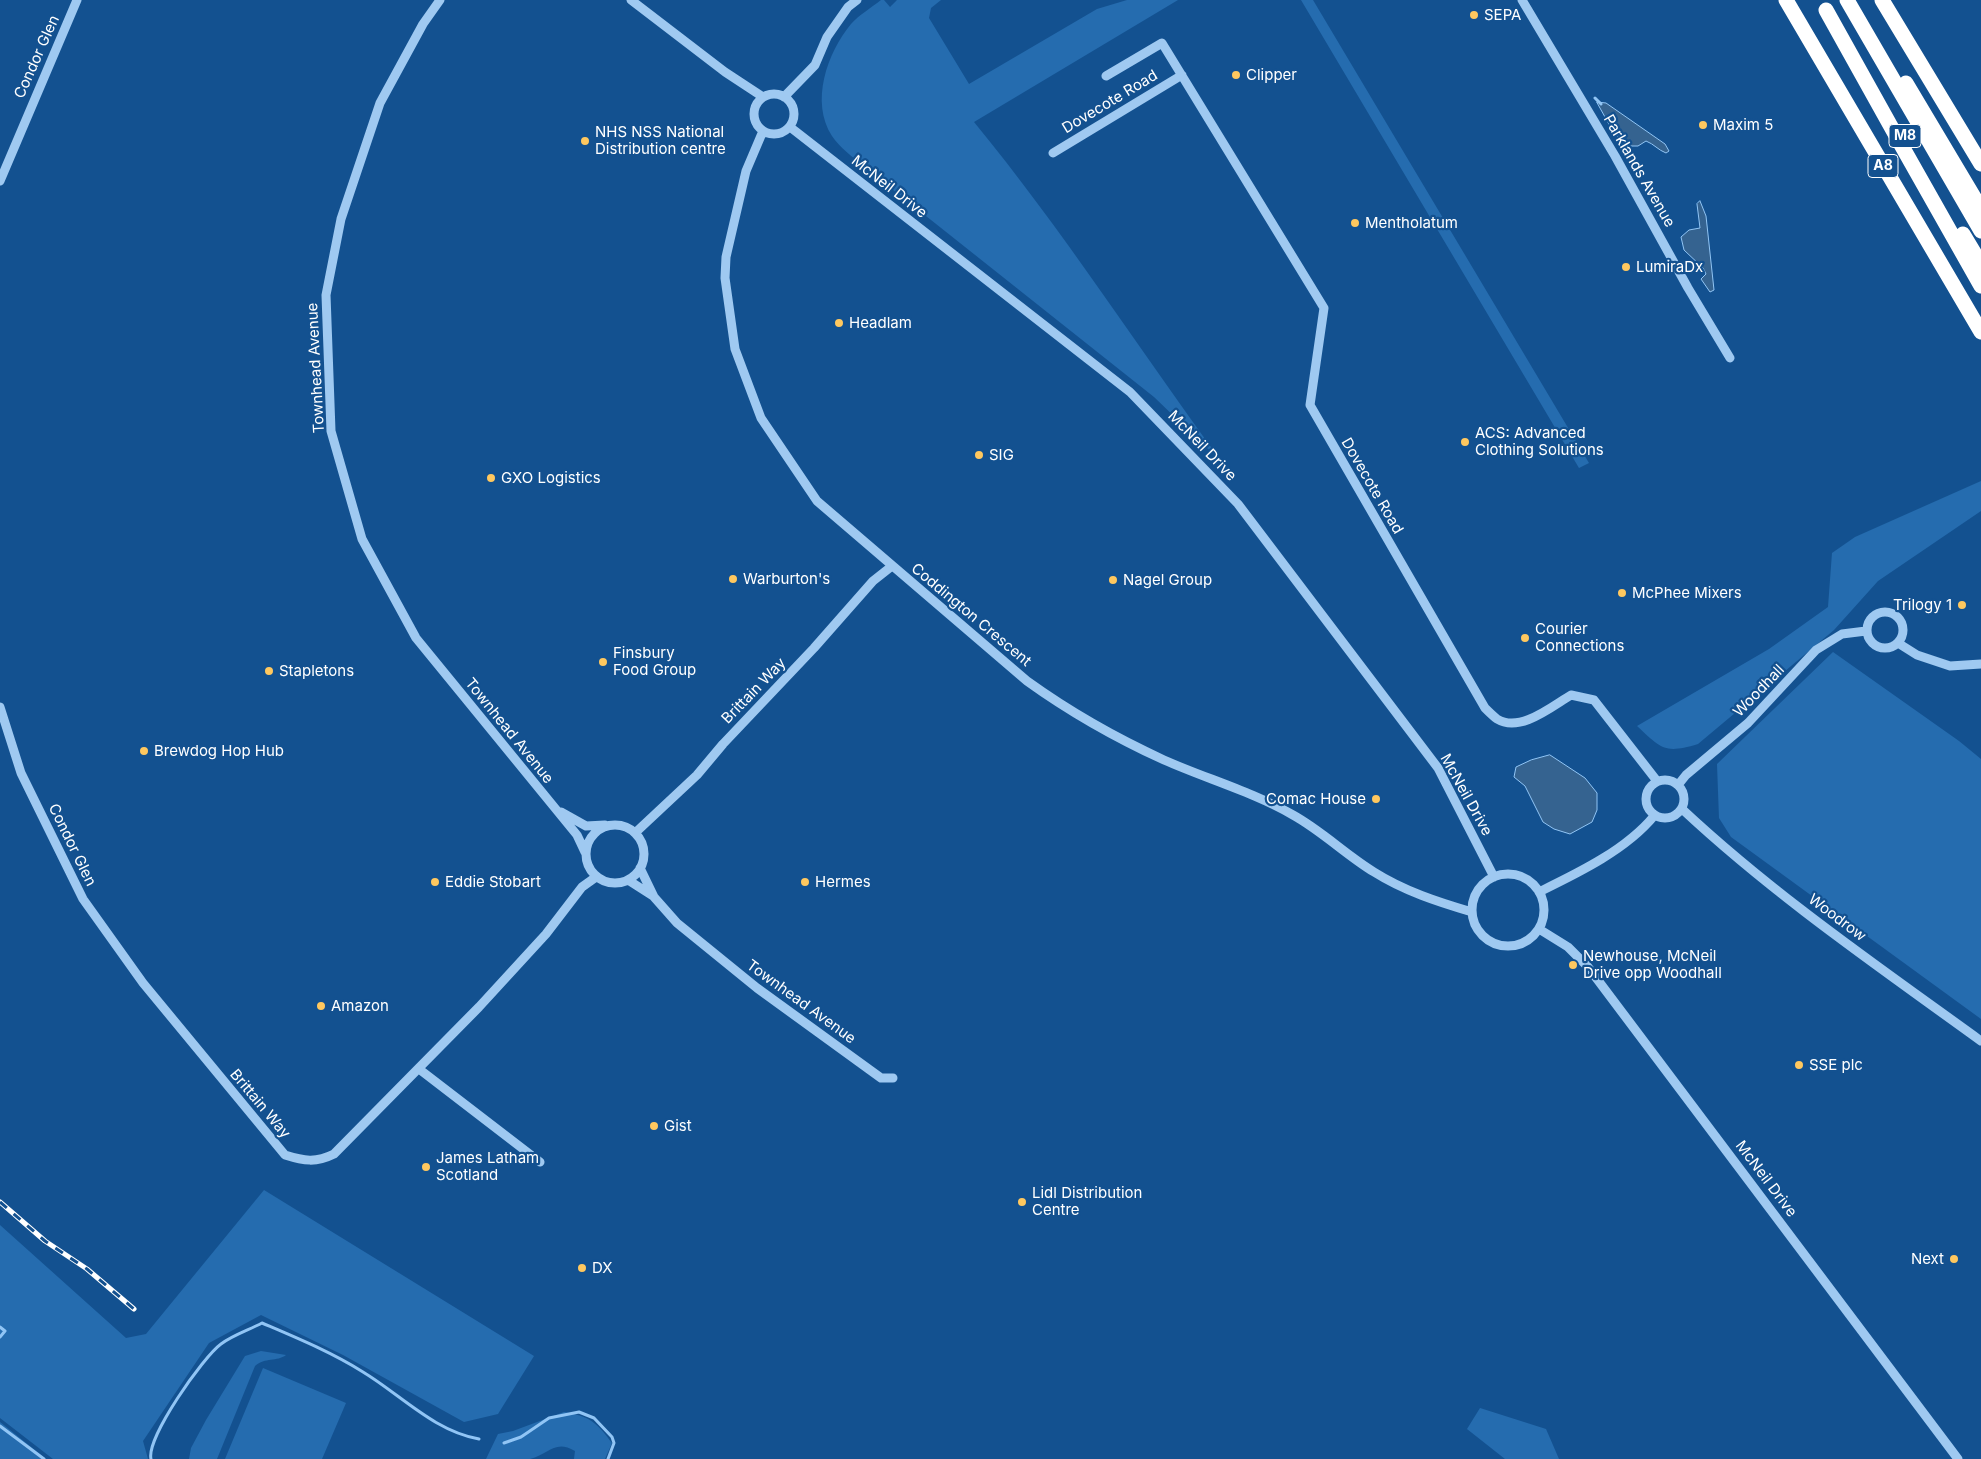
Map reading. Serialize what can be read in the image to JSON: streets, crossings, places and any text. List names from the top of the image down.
{
  "streets": {
    "highway": ["M8", "A8"],
    "street": [
      "Condor Glen",
      "Dovecote Road",
      "Parklands Avenue",
      "McNeil Drive",
      "Townhead Avenue",
      "Coddington Crescent",
      "Brittain Way",
      "Woodhall",
      "Woodrow"
    ]
  },
  "crossings": [
    ["Condor Glen", "Brittain Way"],
    ["Dovecote Road", "Woodhall"],
    ["Dovecote Road", "Woodrow"],
    ["McNeil Drive", "Coddington Crescent"],
    ["Townhead Avenue", "Brittain Way"],
    ["Coddington Crescent", "Brittain Way"],
    ["Woodhall", "Woodrow"]
  ],
  "places": [
    "SEPA",
    "Clipper",
    "Maxim 5",
    "NHS NSS National Distribution centre",
    "Mentholatum",
    "LumiraDx",
    "Headlam",
    "ACS: Advanced Clothing Solutions",
    "SIG",
    "GXO Logistics",
    "Warburton's",
    "Nagel Group",
    "McPhee Mixers",
    "Trilogy 1",
    "Courier Connections",
    "Finsbury Food Group",
    "Stapletons",
    "Brewdog Hop Hub",
    "Comac House",
    "Eddie Stobart",
    "Hermes",
    "Newhouse, McNeil Drive opp Woodhall",
    "Amazon",
    "SSE plc",
    "Gist",
    "James Latham Scotland",
    "Lidl Distribution Centre",
    "Next",
    "DX"
  ]
}
